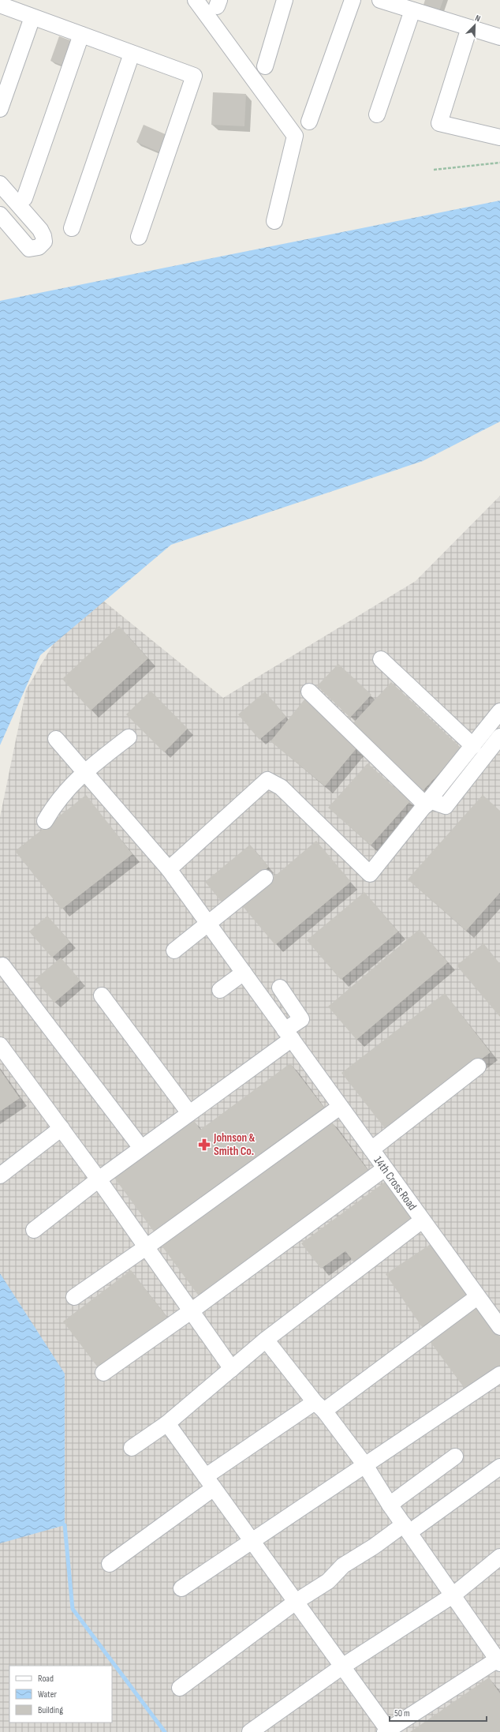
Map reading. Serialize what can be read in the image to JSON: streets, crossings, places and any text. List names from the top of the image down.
{
  "streets": {
    "street": ["14th Cross Road"]
  },
  "places": {
    "pharmacy": ["Johnson & Smith Co."]
  },
  "legend": ["Road", "Water", "Building"],
  "scale_bar": "50 m",
  "north": "top right"
}
